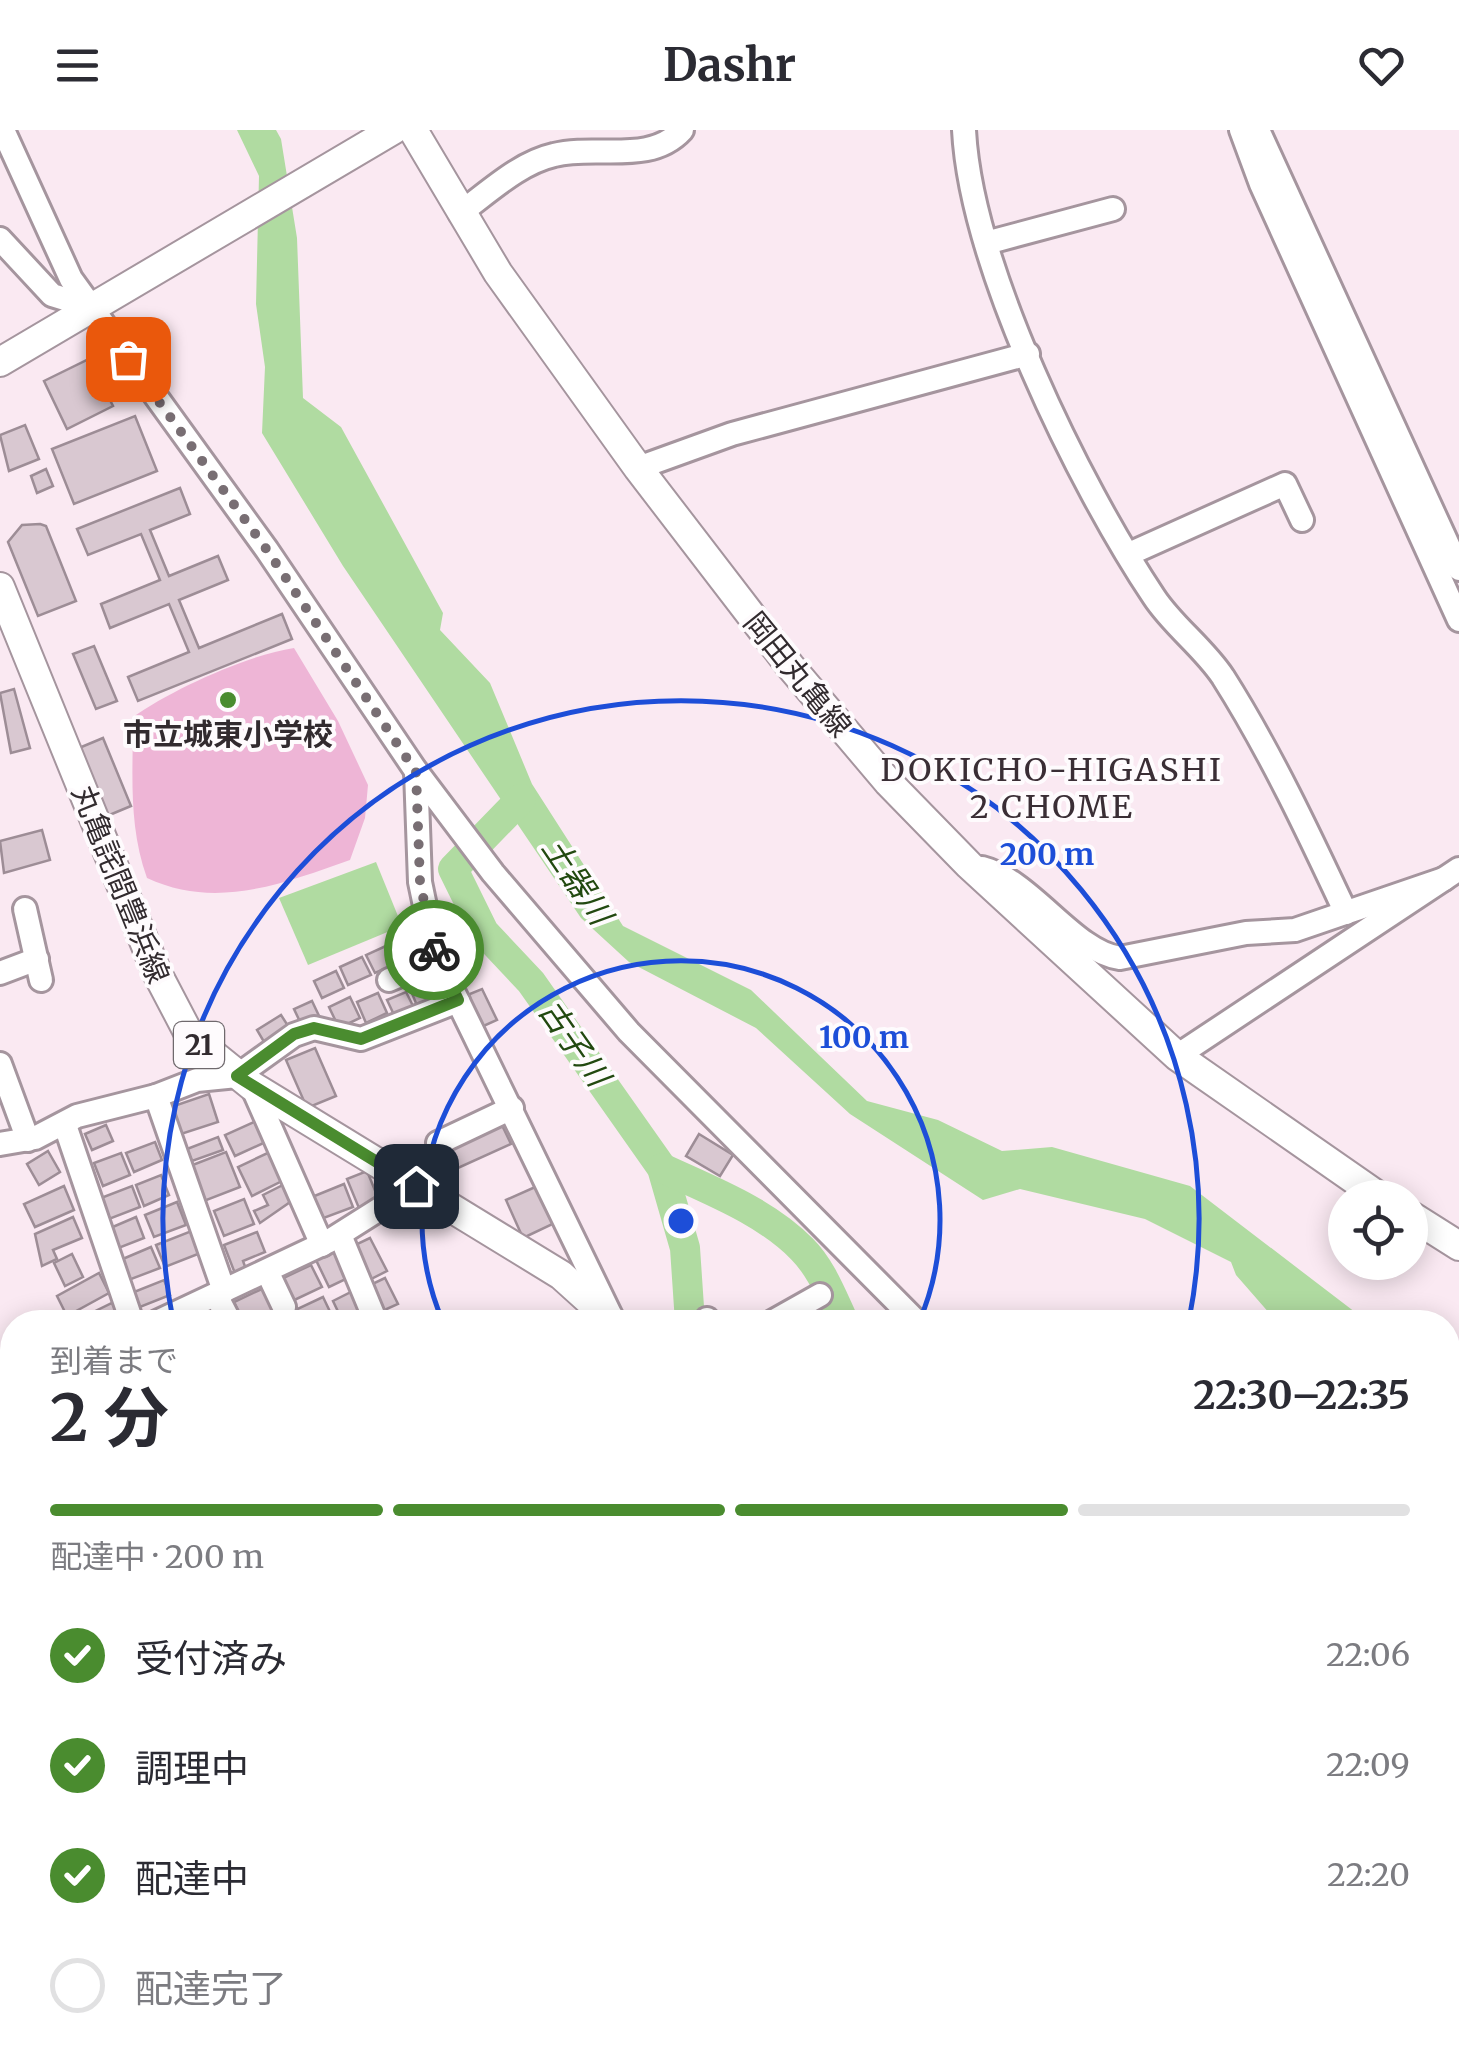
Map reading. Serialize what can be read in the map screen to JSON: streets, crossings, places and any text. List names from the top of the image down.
{
  "streets": {
    "main road": ["岡田丸亀線", "丸亀詫間豊浜線", "21"]
  },
  "districts": ["DOKICHO-HIGASHI 2 CHOME"],
  "water": ["土器川", "古子川"],
  "places": ["市立城東小学校"],
  "page": {
    "header": "Dashr",
    "heading": ["2 分", "到着まで", "22:30–22:35"],
    "bar": "配達中 · 200 m",
    "list": [
      ["受付済み", "22:06"],
      ["調理中", "22:09"],
      ["配達中", "22:20"],
      "配達完了"
    ]
  },
  "rings": ["200 m", "100 m"]
}
